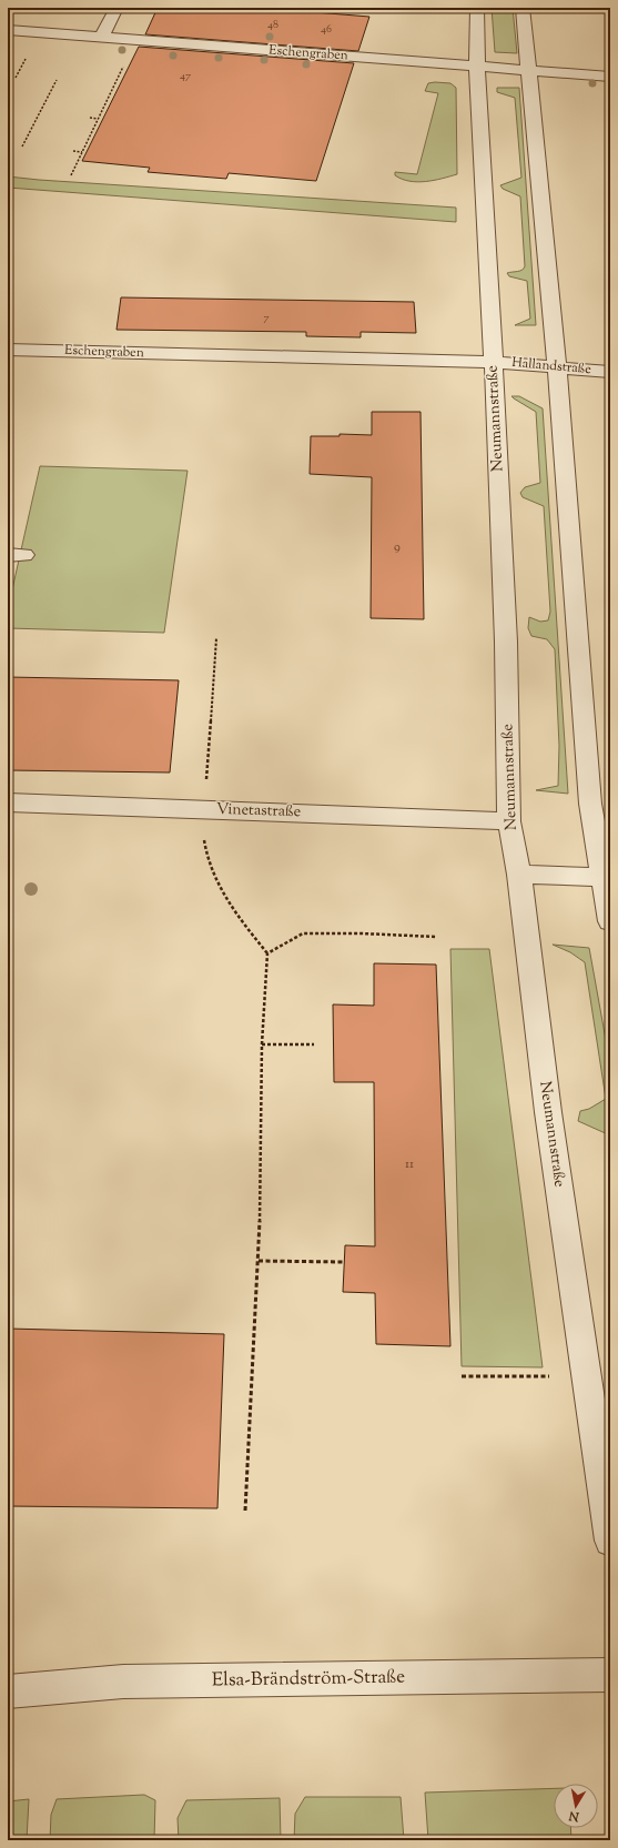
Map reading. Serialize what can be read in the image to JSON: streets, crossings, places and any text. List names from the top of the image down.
{
  "streets": {
    "street": [
      "Eschengraben",
      "Hallandstraße",
      "Neumannstraße",
      "Vinetastraße",
      "Elsa-Brändström-Straße"
    ]
  },
  "crossings": [
    ["Eschengraben", "Hallandstraße"],
    ["Eschengraben", "Neumannstraße"],
    ["Hallandstraße", "Neumannstraße"],
    ["Neumannstraße", "Vinetastraße"]
  ],
  "house_numbers": [
    "48",
    "46",
    "47",
    "7",
    "9",
    "11"
  ],
  "north": "bottom"
}
